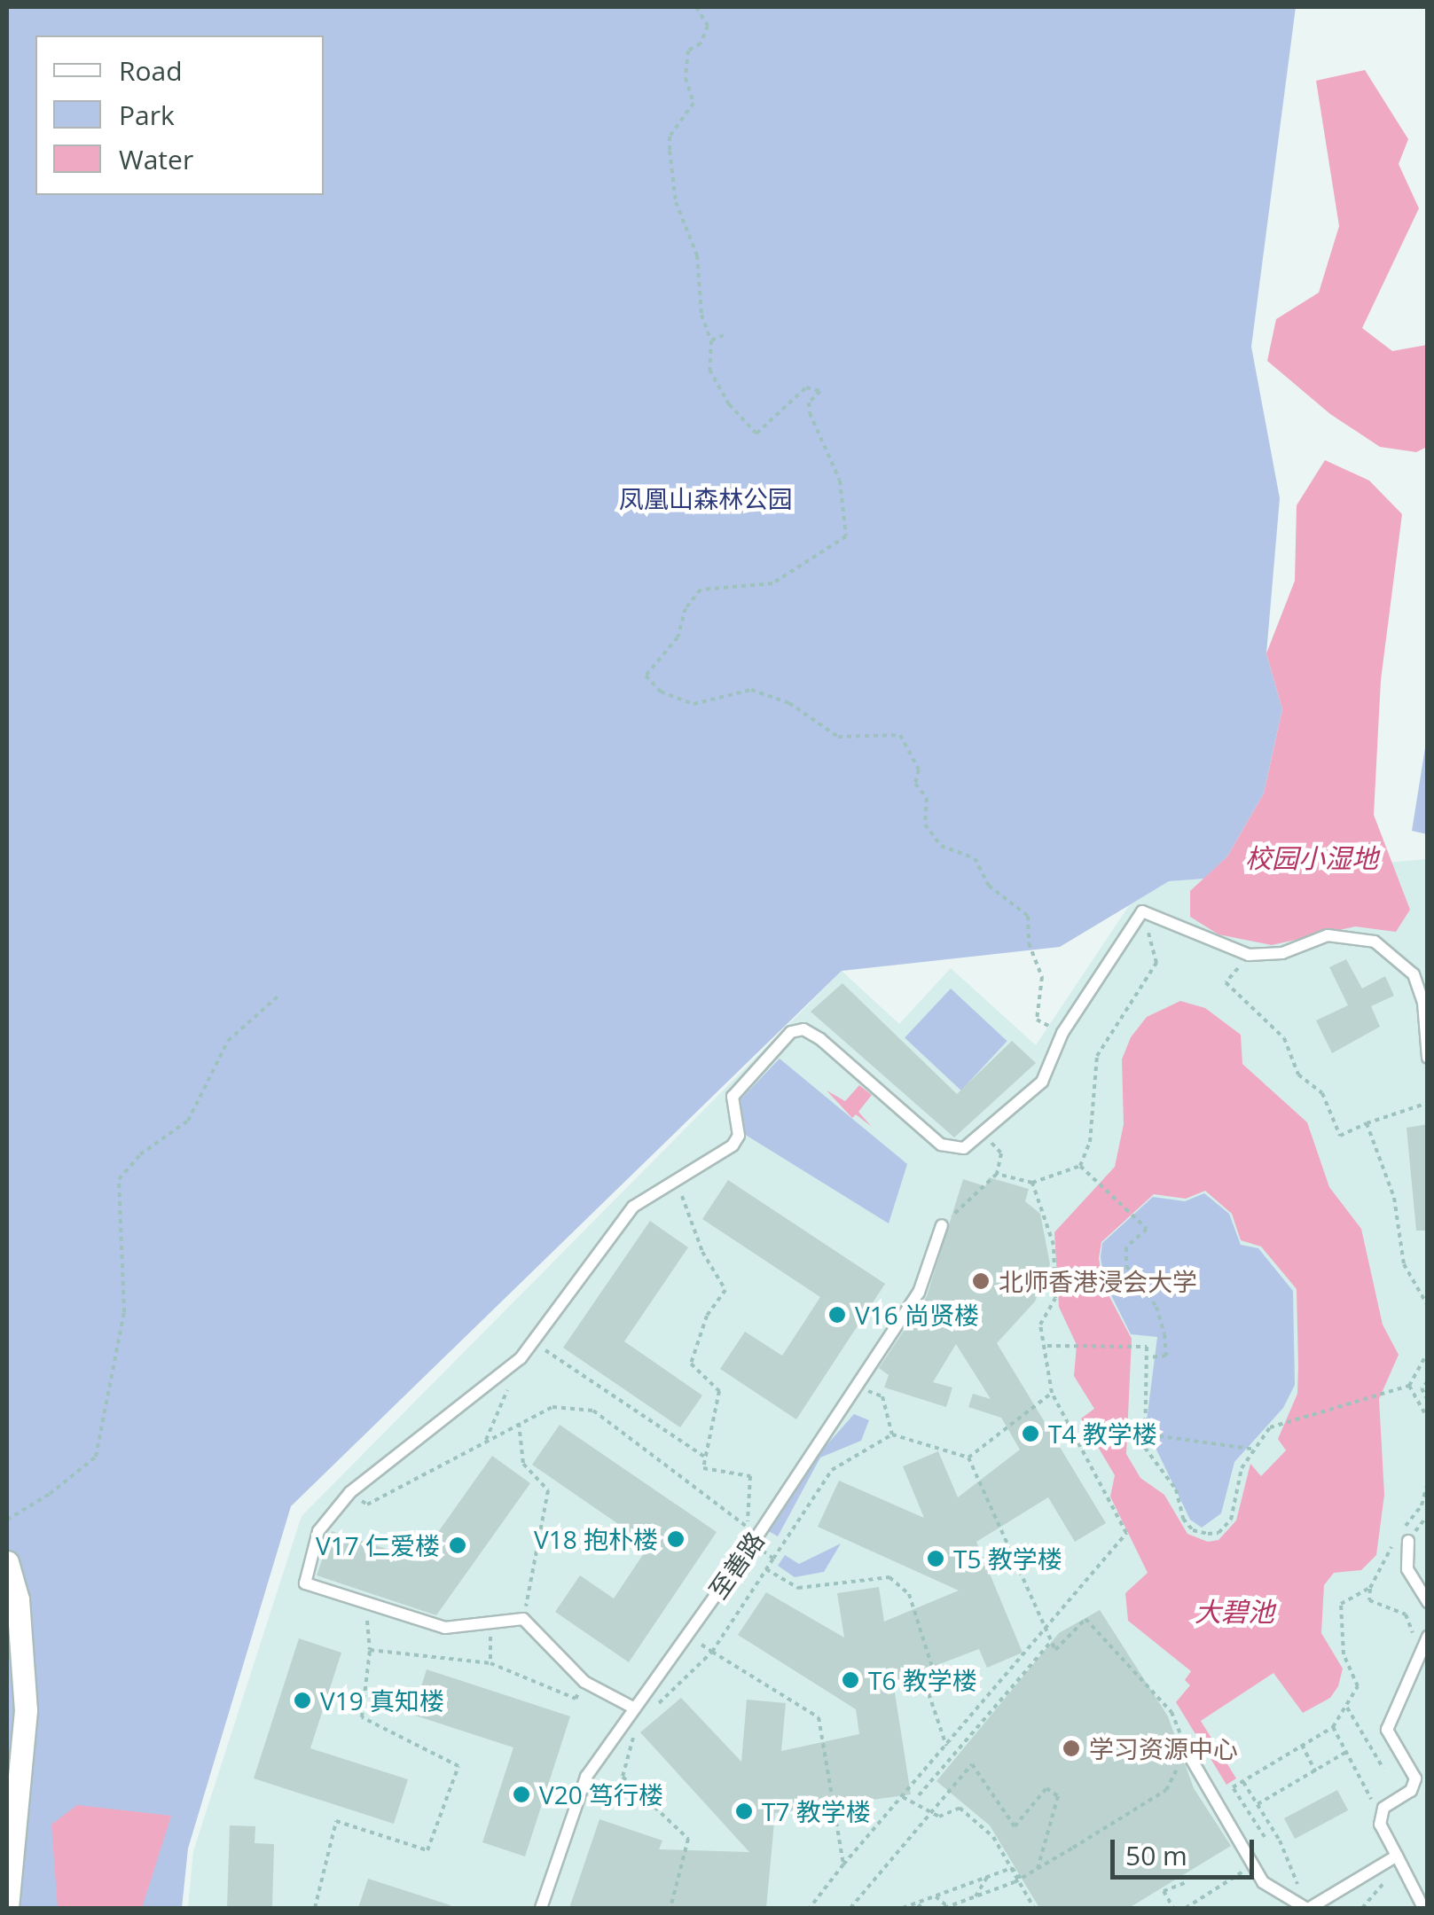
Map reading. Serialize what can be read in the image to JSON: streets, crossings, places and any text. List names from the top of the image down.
{
  "streets": {
    "lane": ["至善路"]
  },
  "water": ["校园小湿地", "大碧池"],
  "parks": ["凤凰山森林公园"],
  "places": [
    "北师香港浸会大学",
    "V16 尚贤楼",
    "T4 教学楼",
    "V18 抱朴楼",
    "V17 仁爱楼",
    "T5 教学楼",
    "T6 教学楼",
    "V19 真知楼",
    "学习资源中心",
    "V20 笃行楼",
    "T7 教学楼"
  ],
  "legend": ["Road", "Park", "Water"],
  "scale_bar": "50 m"
}
